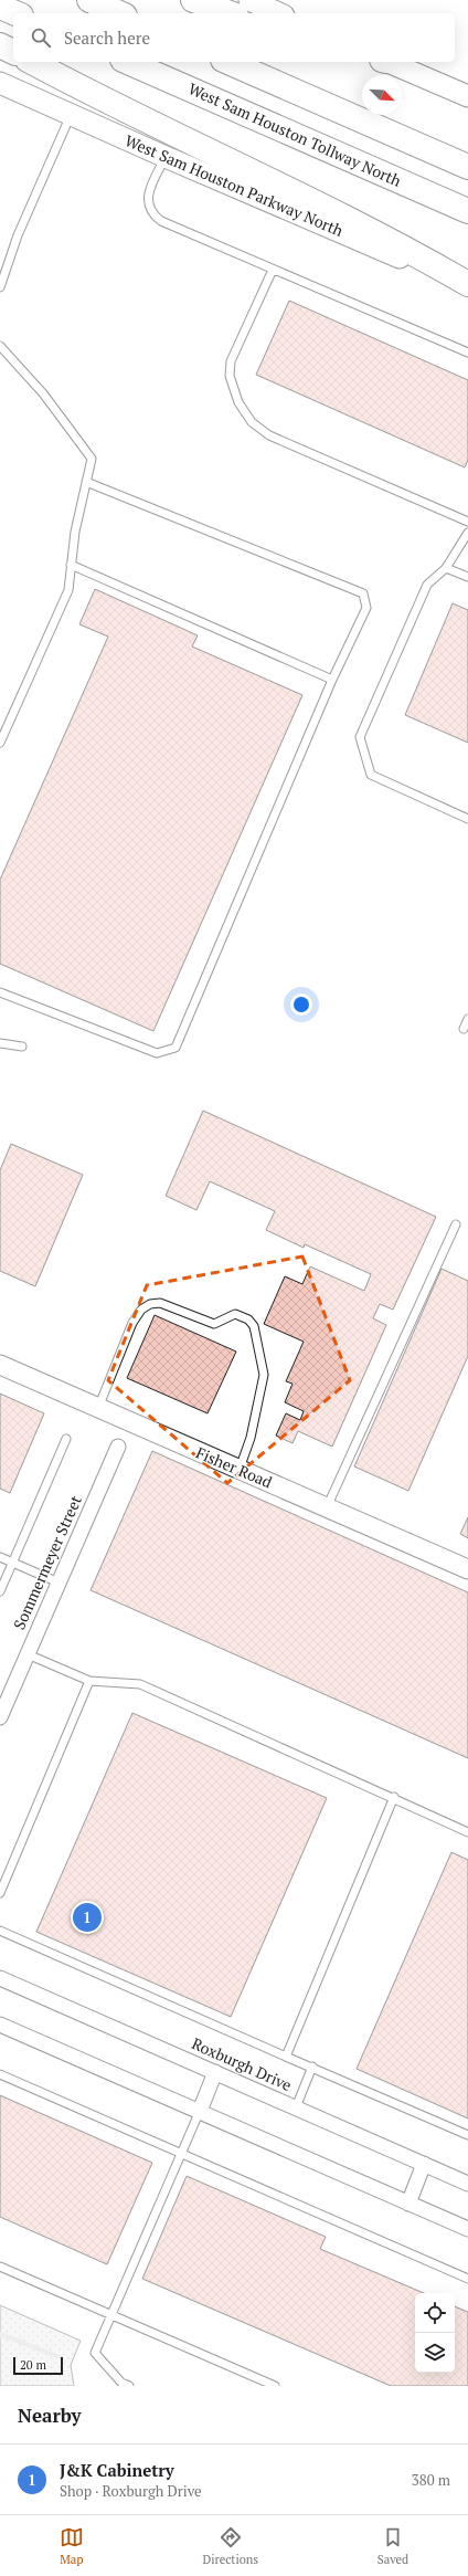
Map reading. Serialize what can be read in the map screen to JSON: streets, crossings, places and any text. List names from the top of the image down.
{
  "streets": {
    "highway": ["West Sam Houston Tollway North"],
    "main road": ["West Sam Houston Parkway North"],
    "street": ["Fisher Road", "Sommermeyer Street", "Roxburgh Drive"]
  },
  "scale_bar": "20 m",
  "north": "bottom right",
  "page": {
    "search": "Search here",
    "pins": "1",
    "scale": "20 m",
    "heading": "Nearby",
    "list": [
      {
        "mark": "1",
        "name": "J&K Cabinetry",
        "note": "Shop · Roxburgh Drive",
        "value": "380 m"
      }
    ],
    "nav": ["Map", "Directions", "Saved"]
  }
}
